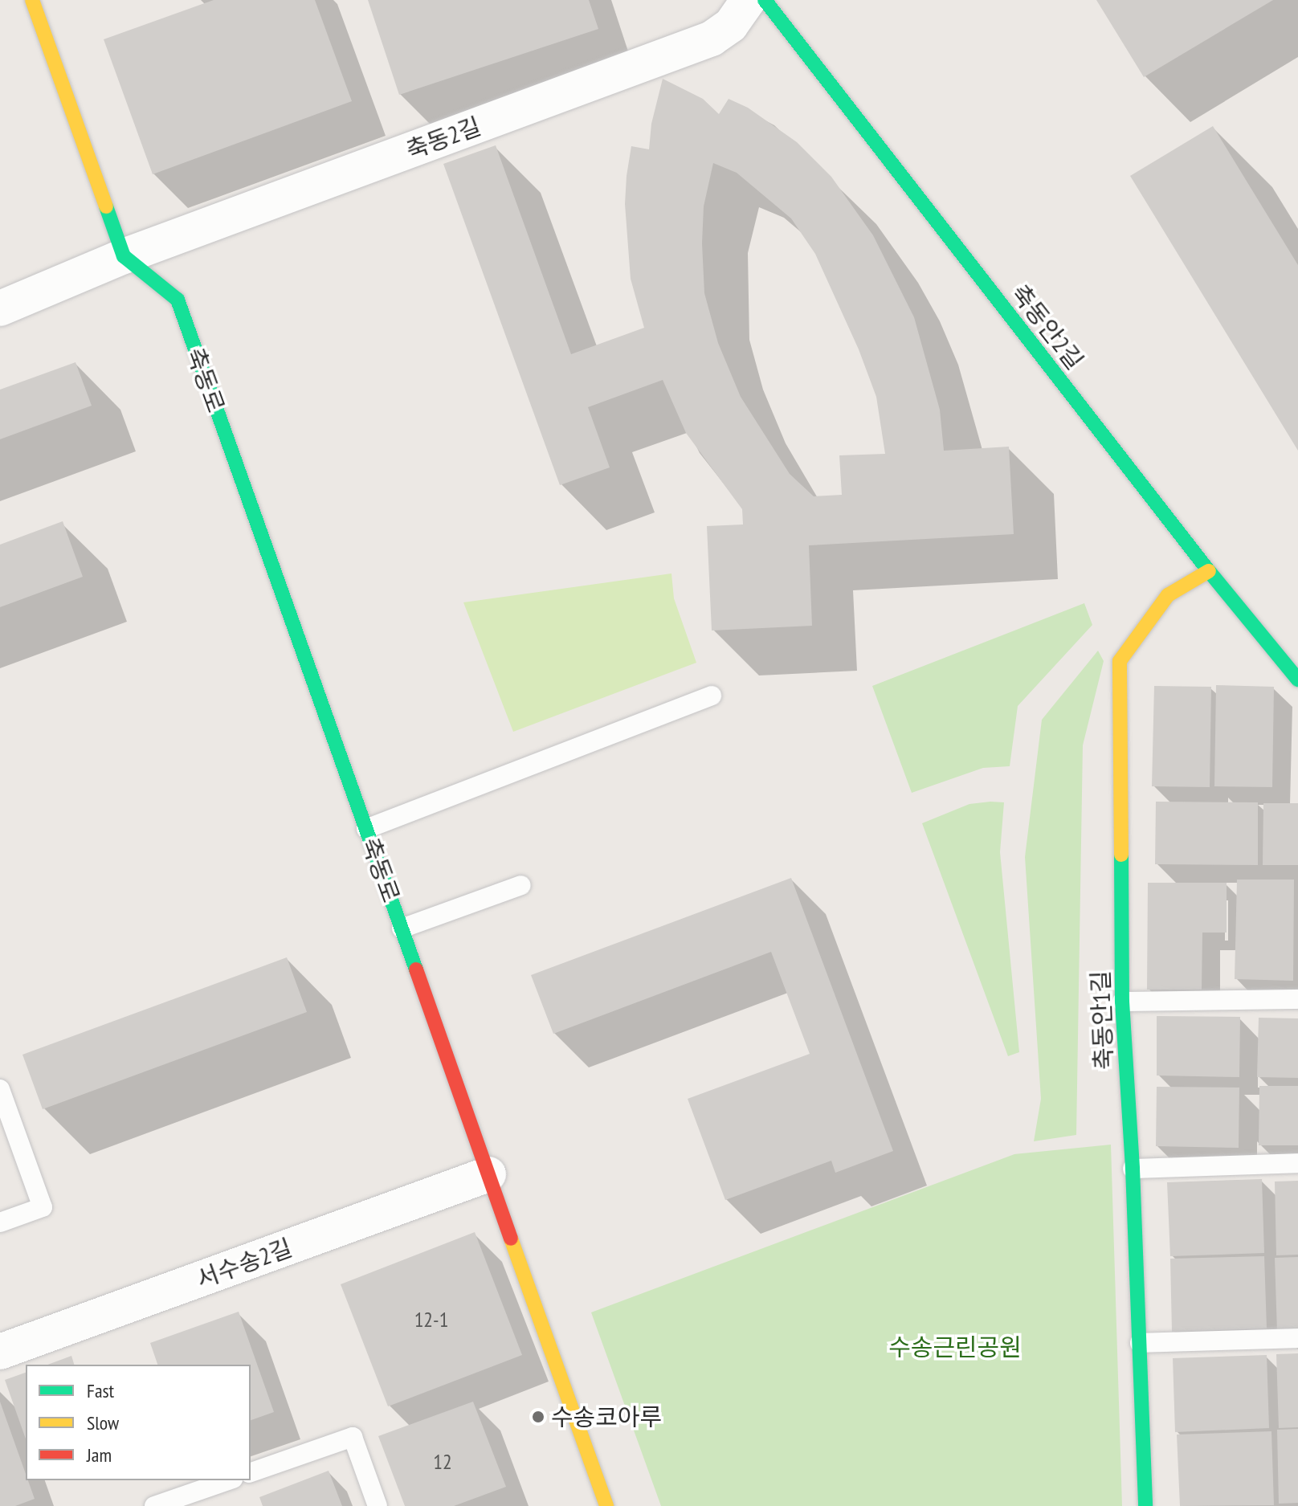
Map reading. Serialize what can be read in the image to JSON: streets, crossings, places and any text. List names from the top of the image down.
{
  "streets": {
    "street": [
      "축동2길",
      "축동안2길",
      "축동로",
      "축동안1길",
      "서수송2길"
    ]
  },
  "crossings": [
    ["축동2길", "축동로"],
    ["축동안2길", "축동안1길"],
    ["축동로", "서수송2길"]
  ],
  "parks": ["수송근린공원"],
  "places": ["수송코아루"],
  "house_numbers": ["12-1", "12"],
  "legend": ["Fast", "Slow", "Jam"]
}
